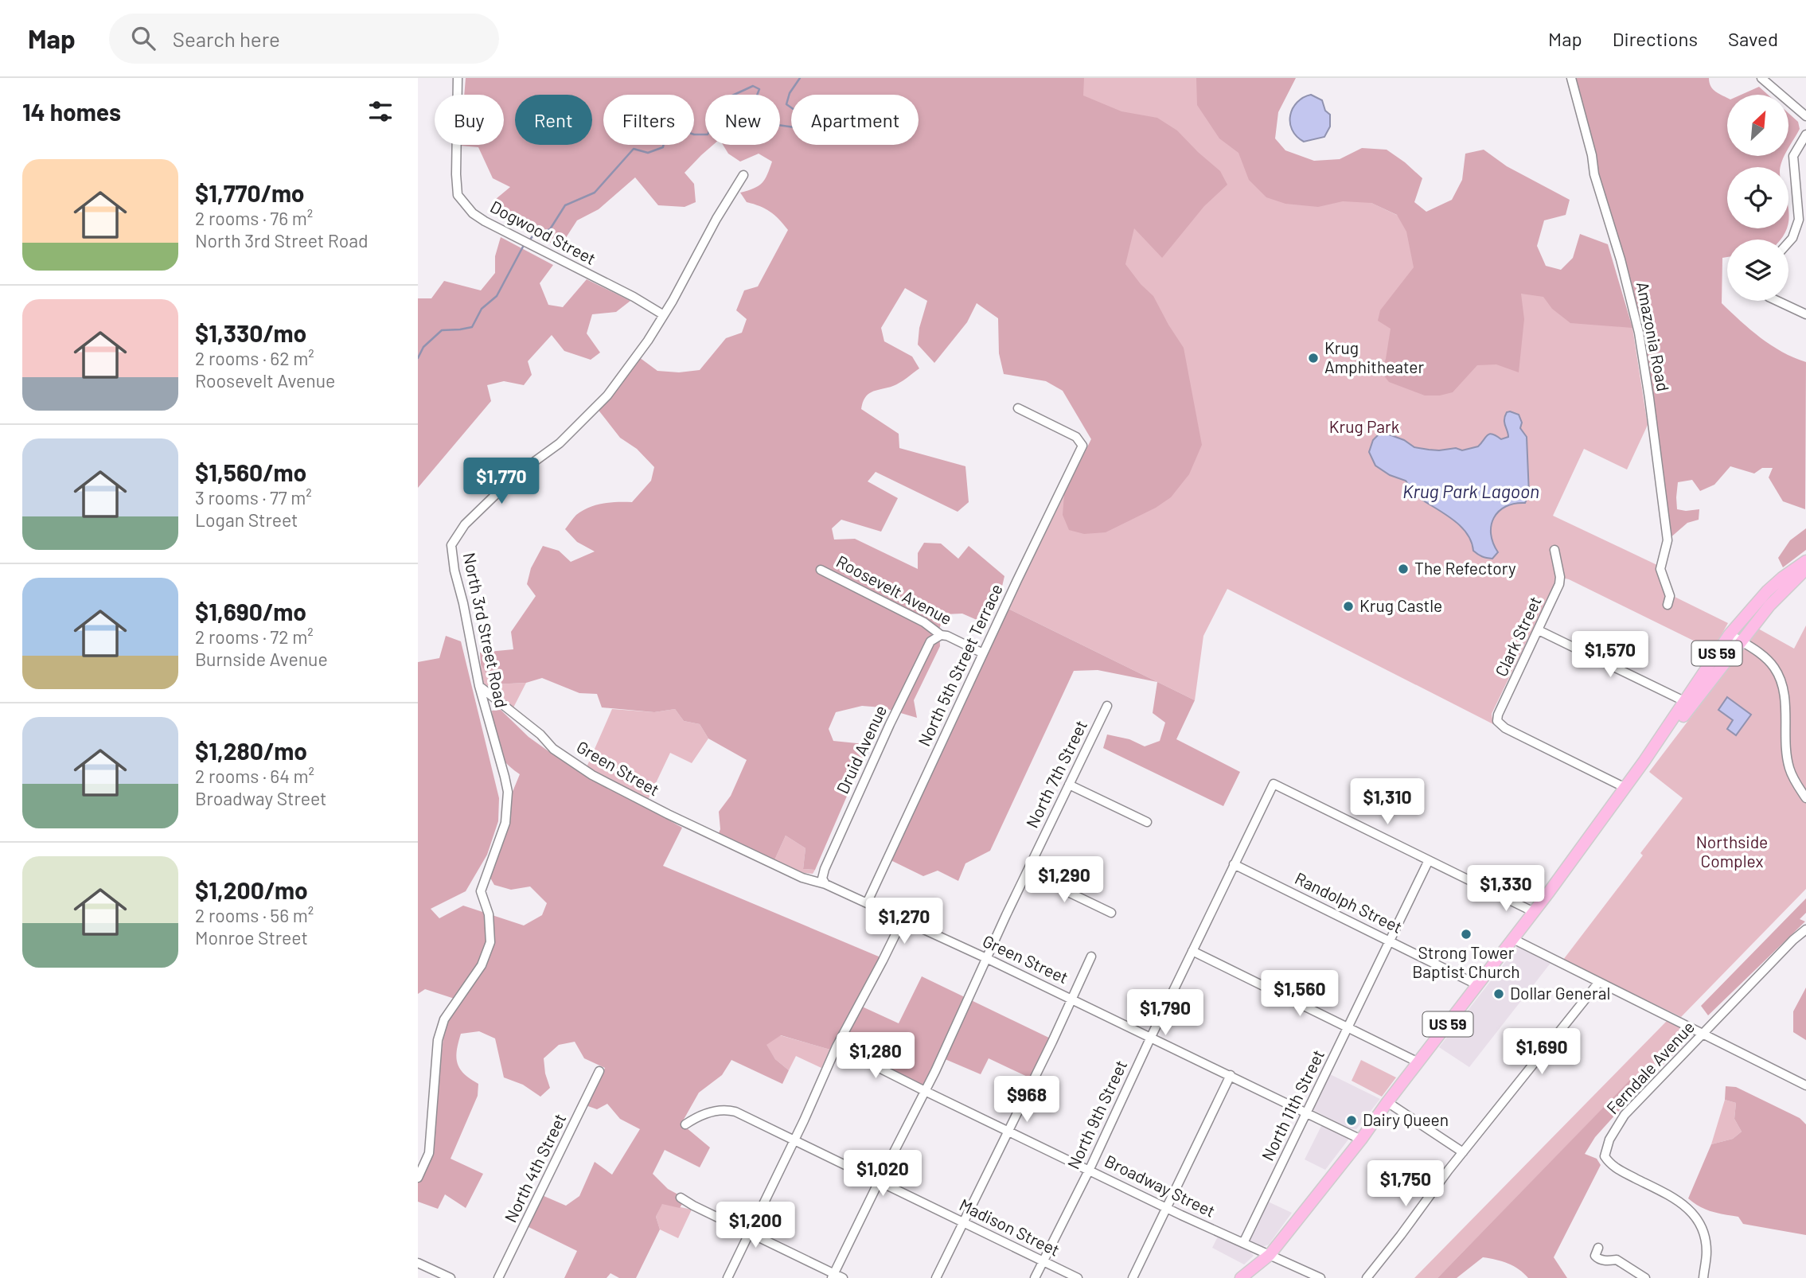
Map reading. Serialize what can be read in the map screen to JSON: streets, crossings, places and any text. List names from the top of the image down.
{
  "streets": {
    "main road": ["US 59"],
    "street": [
      "Dogwood Street",
      "Amazonia Road",
      "Roosevelt Avenue",
      "North 3rd Street Road",
      "Clark Street",
      "North 5th Street Terrace",
      "Druid Avenue",
      "Green Street",
      "North 7th Street",
      "Randolph Street",
      "Ferndale Avenue",
      "North 11th Street",
      "North 9th Street",
      "North 4th Street",
      "Broadway Street",
      "Madison Street"
    ]
  },
  "crossings": [
    ["Dogwood Street", "North 3rd Street Road"],
    ["Roosevelt Avenue", "North 5th Street Terrace"],
    ["Roosevelt Avenue", "Druid Avenue"],
    ["North 3rd Street Road", "Green Street"],
    ["Clark Street", "US 59"],
    ["US 59", "Green Street"],
    ["US 59", "Randolph Street"],
    ["US 59", "Broadway Street"],
    ["North 5th Street Terrace", "Green Street"],
    ["Druid Avenue", "Green Street"],
    ["Green Street", "North 7th Street"],
    ["Green Street", "North 11th Street"],
    ["Green Street", "North 9th Street"],
    ["North 7th Street", "Broadway Street"],
    ["North 7th Street", "Madison Street"],
    ["Randolph Street", "North 11th Street"],
    ["Randolph Street", "North 9th Street"],
    ["North 11th Street", "North 9th Street"],
    ["North 11th Street", "Broadway Street"],
    ["North 9th Street", "Broadway Street"],
    ["North 9th Street", "Madison Street"]
  ],
  "water": ["Krug Park Lagoon"],
  "parks": ["Krug Park", "Northside Complex"],
  "places": [
    "Krug Amphitheater",
    "The Refectory",
    "Krug Castle",
    "Strong Tower Baptist Church",
    "Dollar General",
    "Dairy Queen"
  ],
  "north": "top right",
  "page": {
    "header": "Map",
    "search": "Search here",
    "nav": ["Map", "Directions", "Saved"],
    "heading": "14 homes",
    "chip": [
      "Buy",
      "Rent",
      "Filters",
      "New",
      "Apartment"
    ],
    "list": [
      {
        "name": "$1,770/mo",
        "note": "2 rooms · 76 m² · North 3rd Street Road"
      },
      {
        "name": "$1,330/mo",
        "note": "2 rooms · 62 m² · Roosevelt Avenue"
      },
      {
        "name": "$1,560/mo",
        "note": "3 rooms · 77 m² · Logan Street"
      },
      {
        "name": "$1,690/mo",
        "note": "2 rooms · 72 m² · Burnside Avenue"
      },
      {
        "name": "$1,280/mo",
        "note": "2 rooms · 64 m² · Broadway Street"
      },
      {
        "name": "$1,200/mo",
        "note": "2 rooms · 56 m² · Monroe Street"
      }
    ],
    "price": [
      "$1,770",
      "$1,570",
      "$1,310",
      "$1,290",
      "$1,330",
      "$1,270",
      "$1,560",
      "$1,790",
      "$1,690",
      "$1,280",
      "$968",
      "$1,020",
      "$1,750",
      "$1,200"
    ]
  }
}
